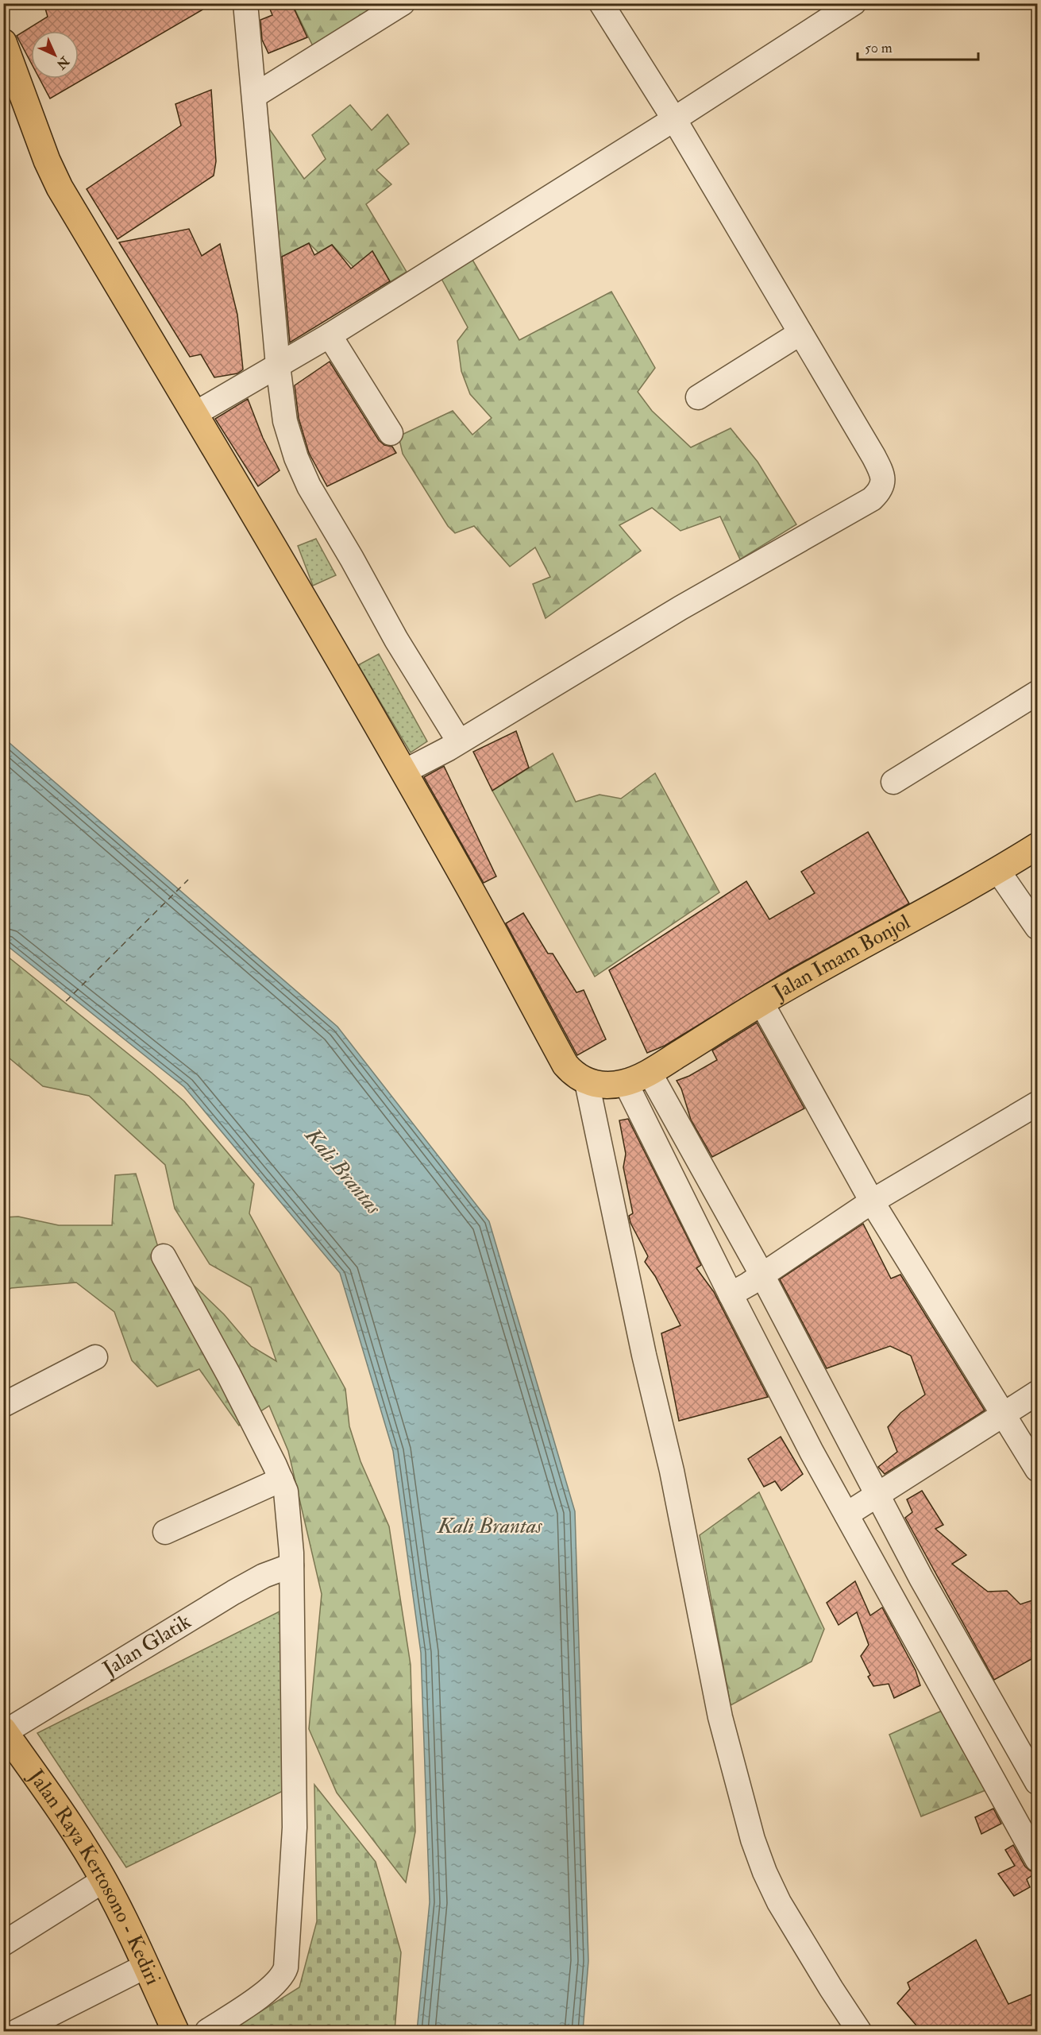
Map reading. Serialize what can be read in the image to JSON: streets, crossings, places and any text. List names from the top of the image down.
{
  "streets": {
    "main road": ["Jalan Imam Bonjol", "Jalan Raya Kertosono - Kediri"],
    "street": ["Jalan Glatik"]
  },
  "crossings": [
    ["Jalan Glatik", "Jalan Raya Kertosono - Kediri"]
  ],
  "water": ["Kali Brantas"],
  "scale_bar": "50 m",
  "north": "bottom right"
}
